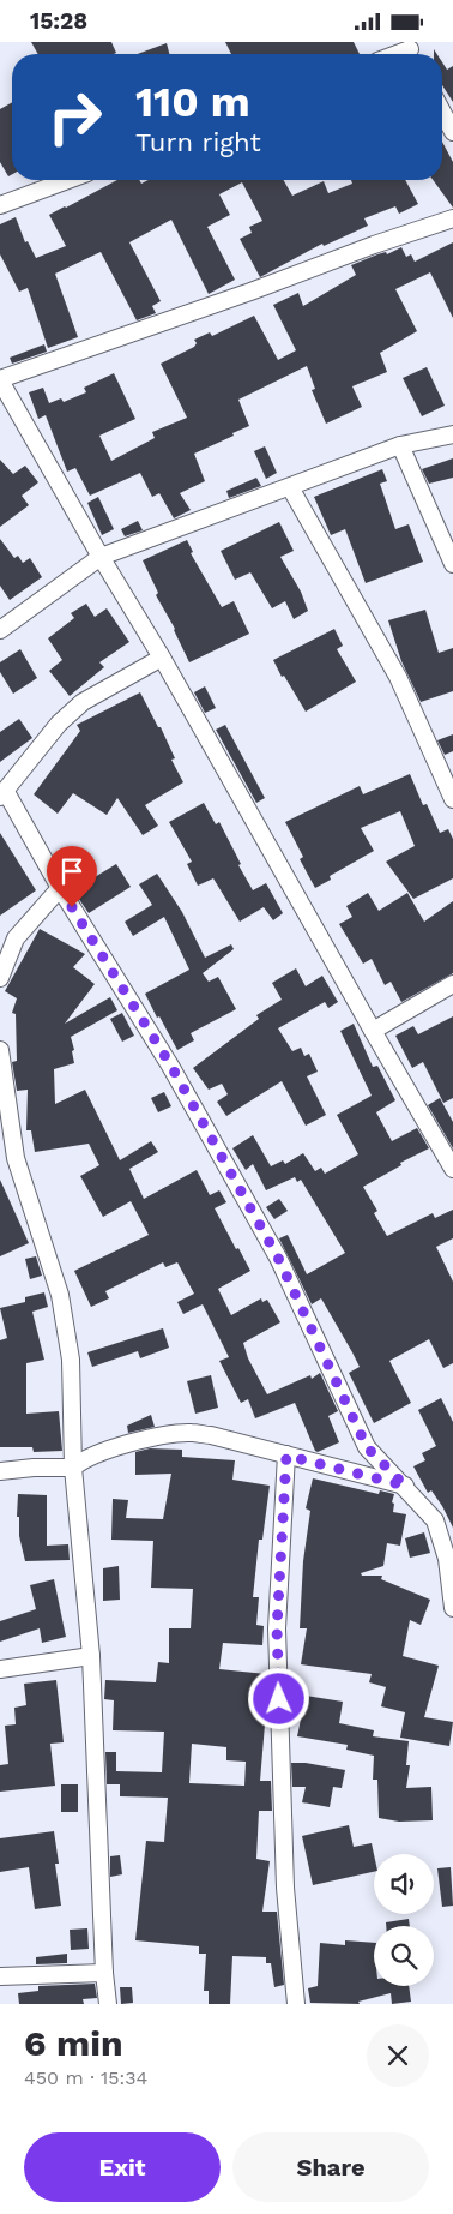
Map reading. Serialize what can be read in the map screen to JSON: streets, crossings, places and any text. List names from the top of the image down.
{
  "page": {
    "status": "15:28",
    "turn": ["110 m", "Turn right"],
    "heading": ["6 min", "450 m · 15:34"],
    "buttons": ["Exit", "Share"]
  }
}
